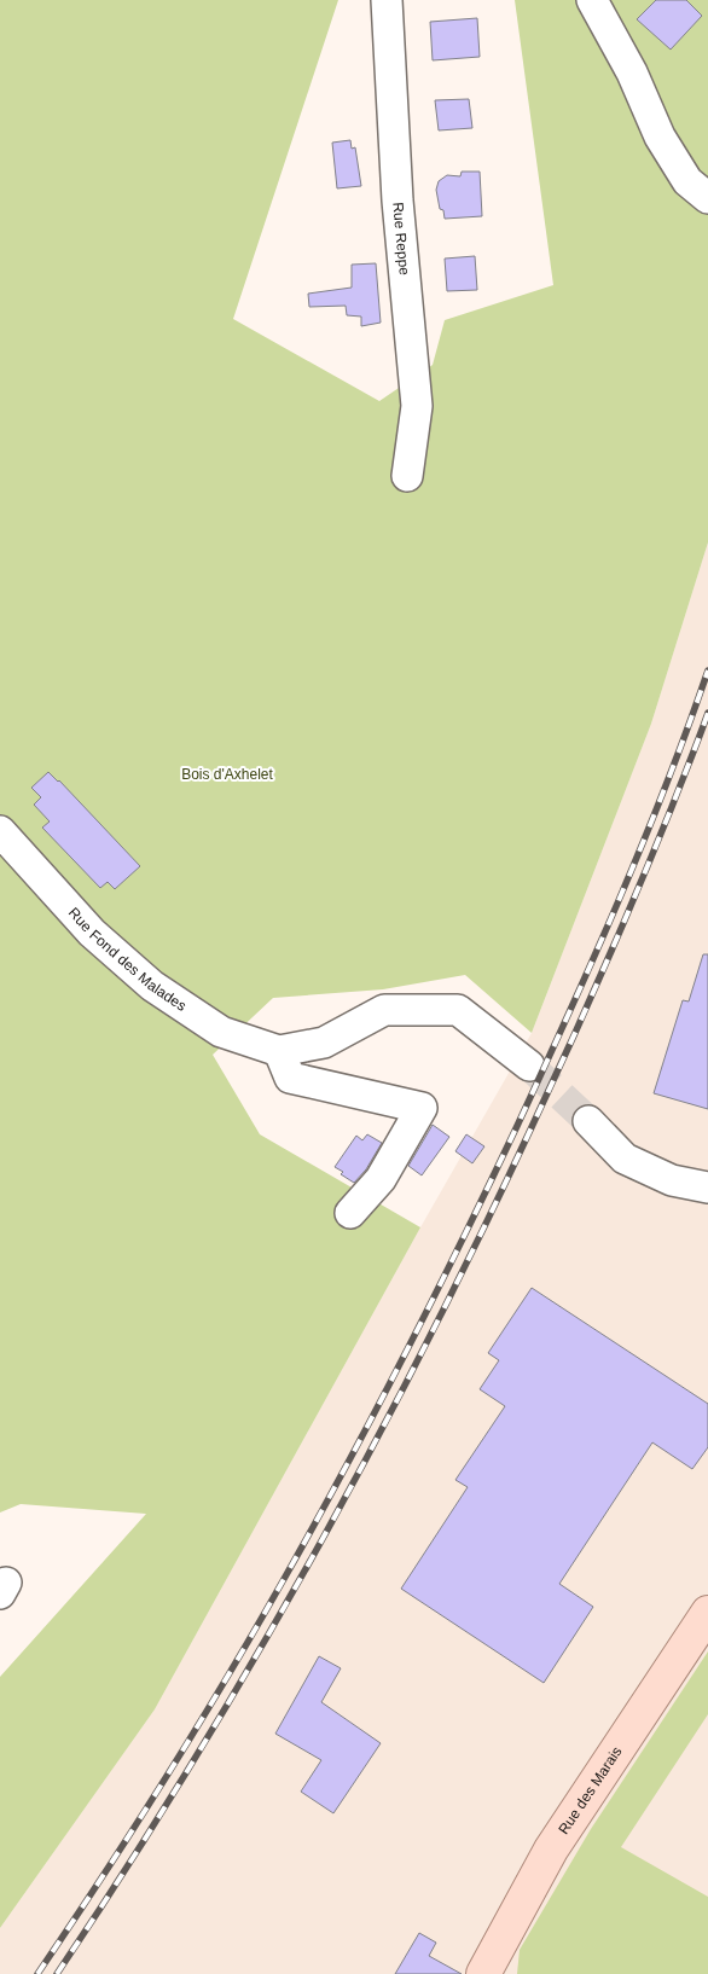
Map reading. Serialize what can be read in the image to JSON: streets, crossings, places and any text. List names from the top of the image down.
{
  "streets": {
    "main road": ["Rue des Marais"],
    "street": ["Rue Reppe", "Rue Fond des Malades"]
  },
  "parks": ["Bois d'Axhelet"]
}
